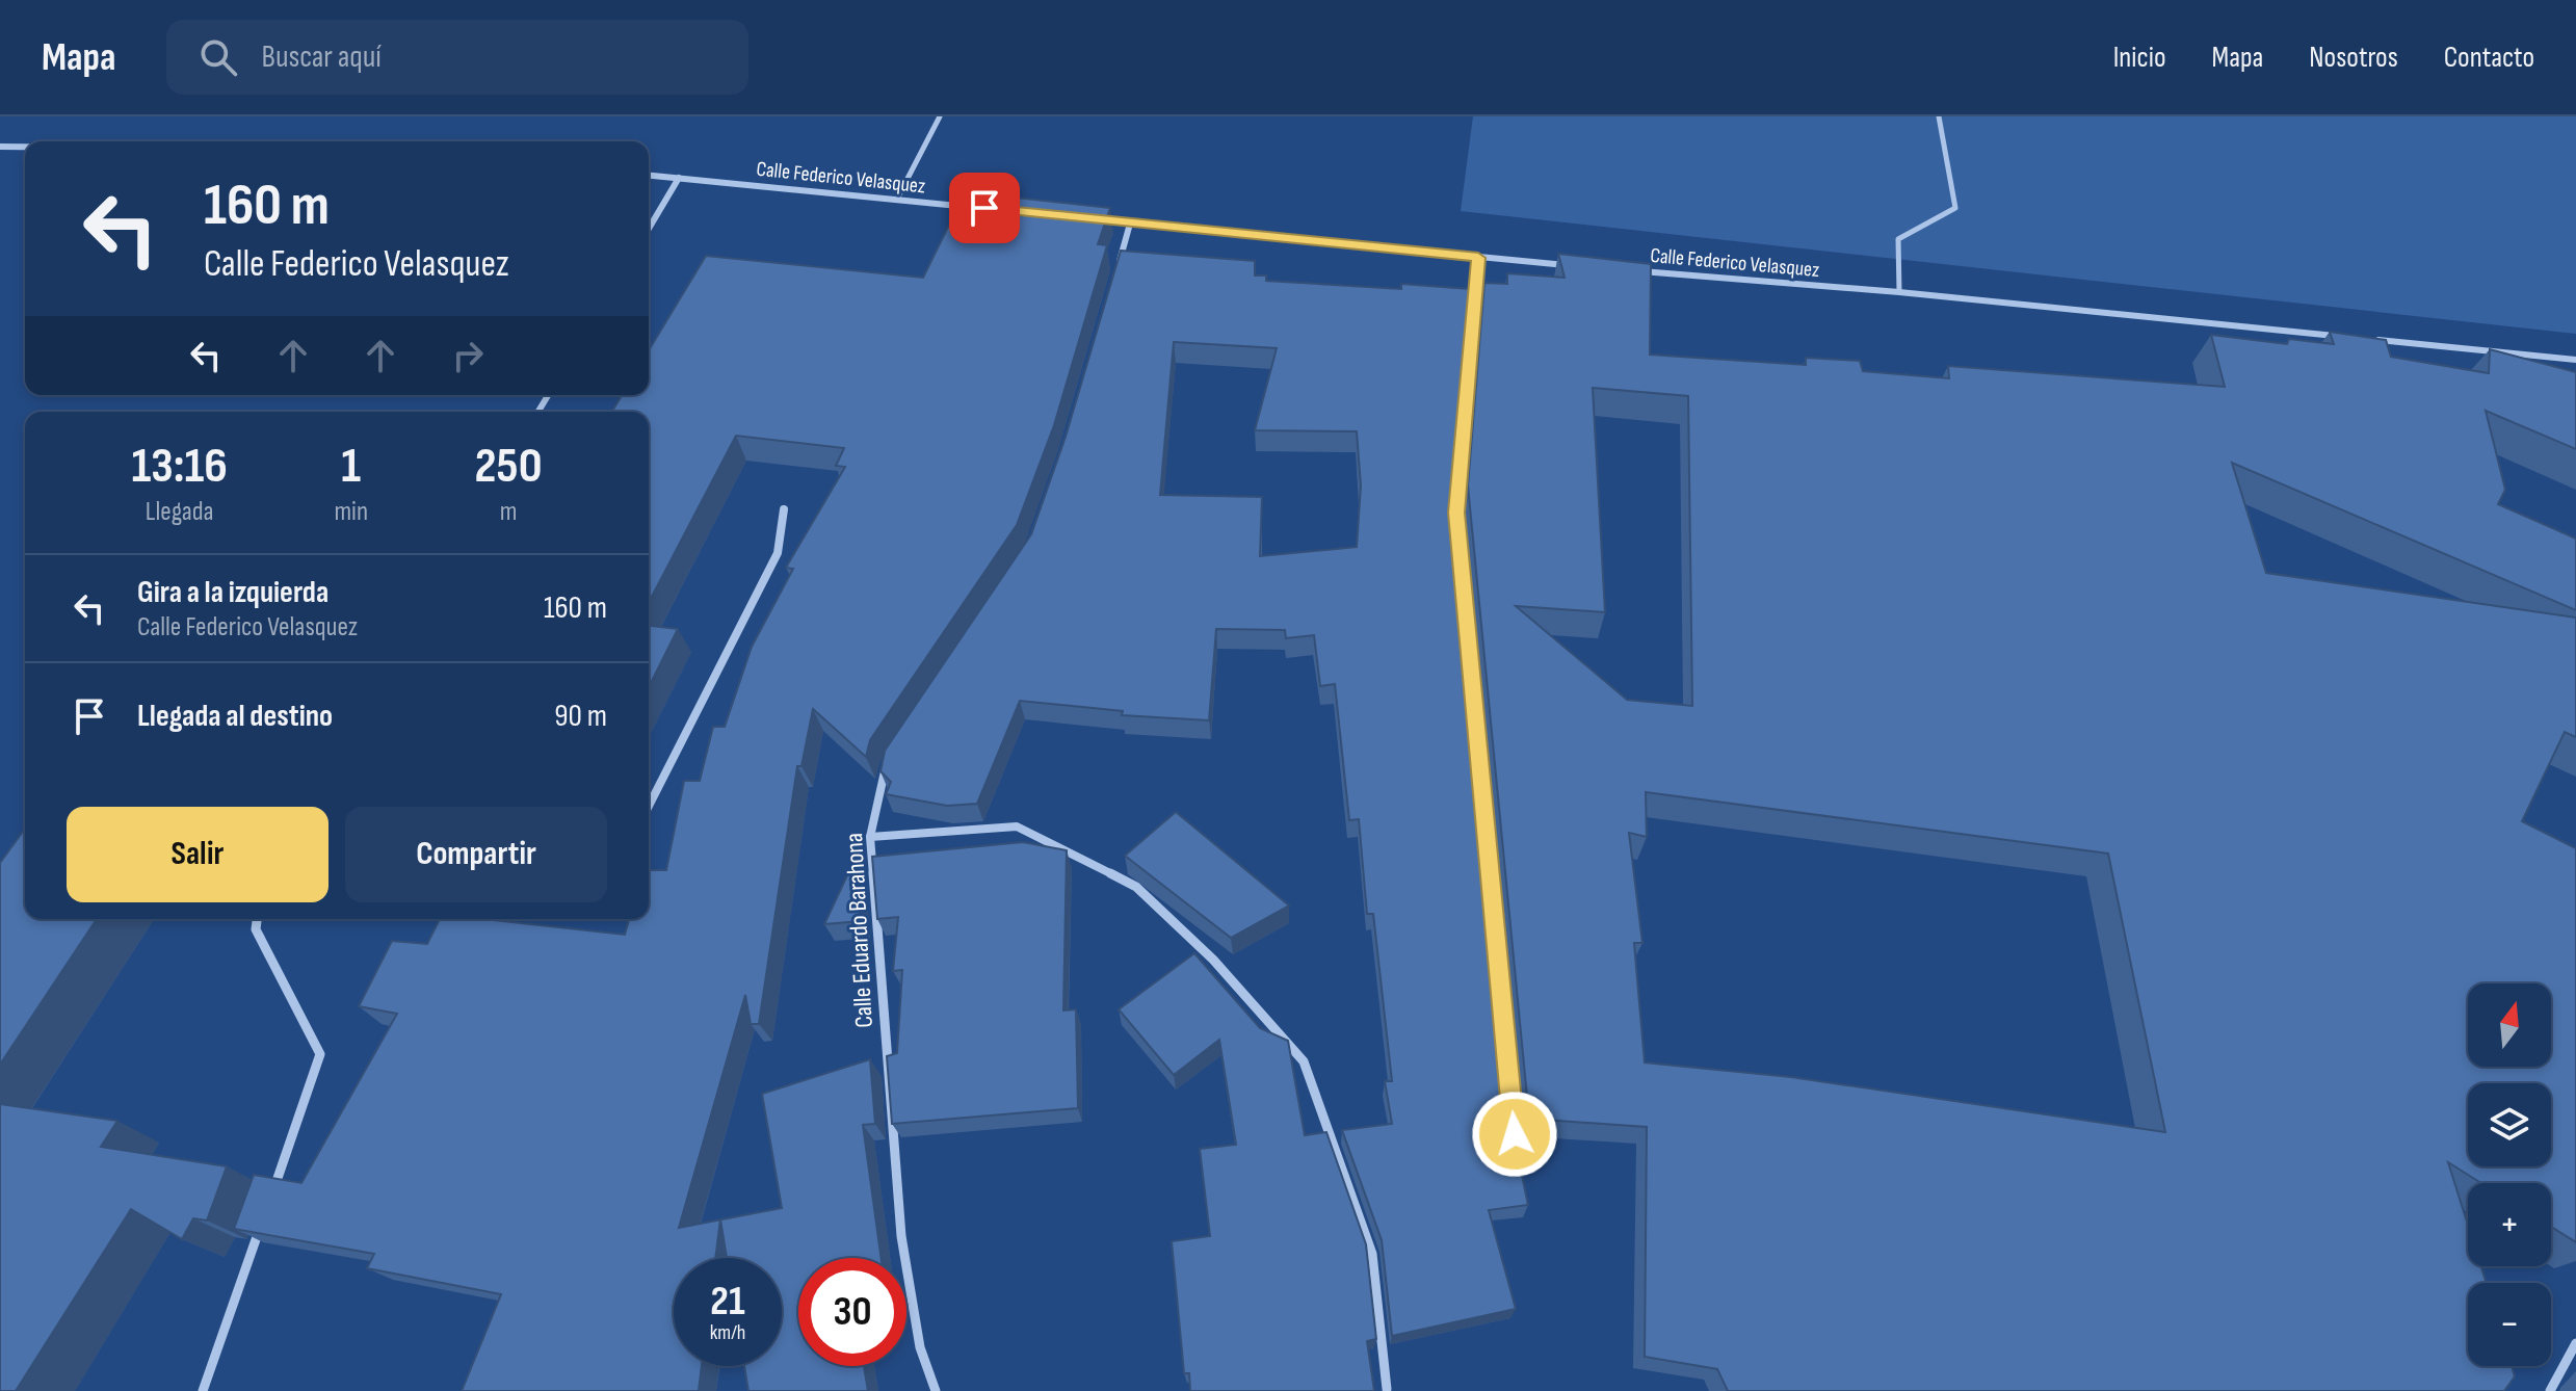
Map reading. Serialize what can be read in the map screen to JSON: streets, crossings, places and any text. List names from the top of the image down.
{
  "streets": {
    "street": ["Calle Federico Velasquez", "Calle Eduardo Barahona"]
  },
  "north": "top",
  "page": {
    "header": "Mapa",
    "search": "Buscar aquí",
    "nav": [
      "Inicio",
      "Mapa",
      "Nosotros",
      "Contacto"
    ],
    "turn": ["160 m", "Calle Federico Velasquez"],
    "eta": [
      "13:16",
      "Llegada",
      "1",
      "min",
      "250",
      "m"
    ],
    "list": [
      {
        "name": "Gira a la izquierda",
        "note": "Calle Federico Velasquez",
        "value": "160 m"
      },
      {
        "name": "Llegada al destino",
        "value": "90 m"
      }
    ],
    "buttons": ["Salir", "Compartir"],
    "map_buttons": ["+", "−"],
    "speed": "21 km/h",
    "limit": "30"
  }
}
